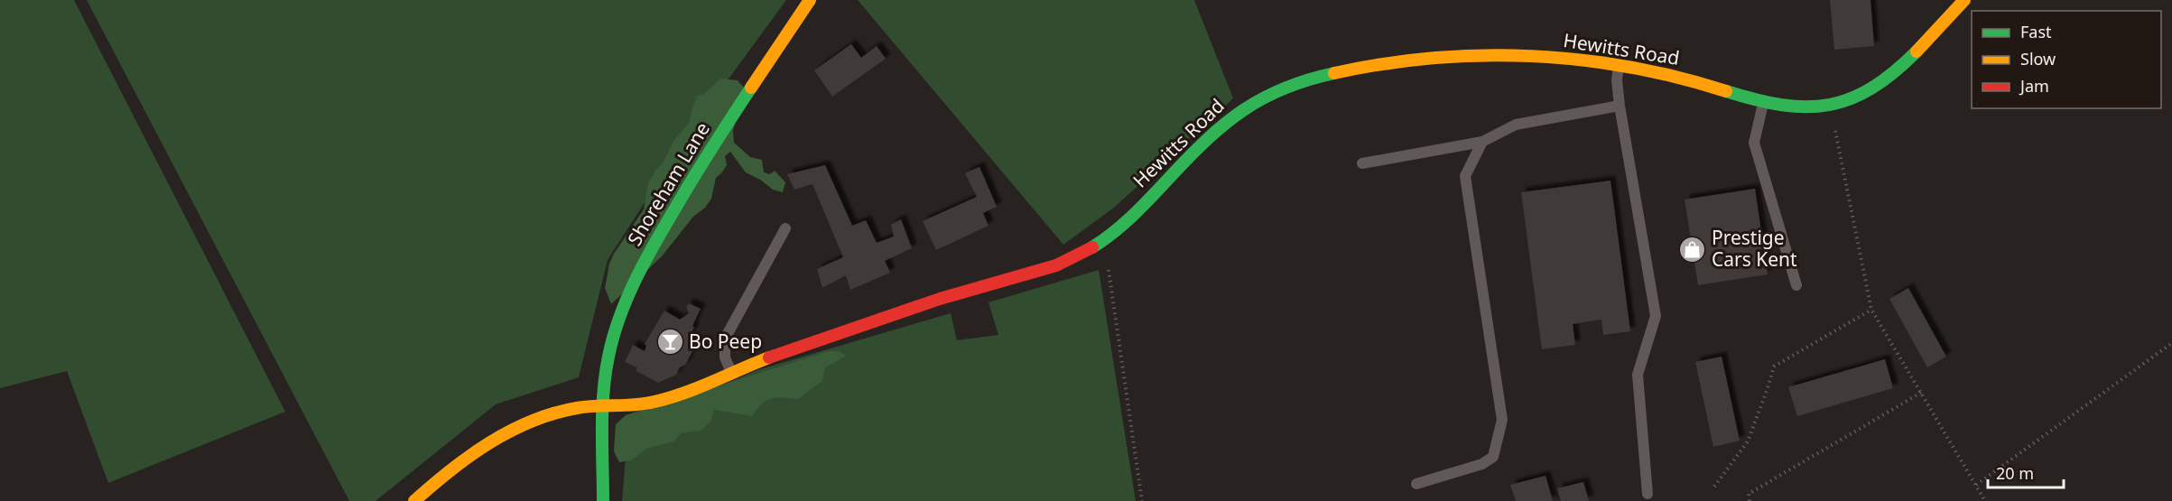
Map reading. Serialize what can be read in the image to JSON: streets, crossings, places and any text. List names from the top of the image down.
{
  "streets": {
    "street": ["Hewitts Road", "Shoreham Lane"]
  },
  "crossings": [
    ["Hewitts Road", "Shoreham Lane"]
  ],
  "places": {
    "shop": ["Prestige Cars Kent"],
    "bar": ["Bo Peep"]
  },
  "legend": ["Fast", "Slow", "Jam"],
  "scale_bar": "20 m"
}
